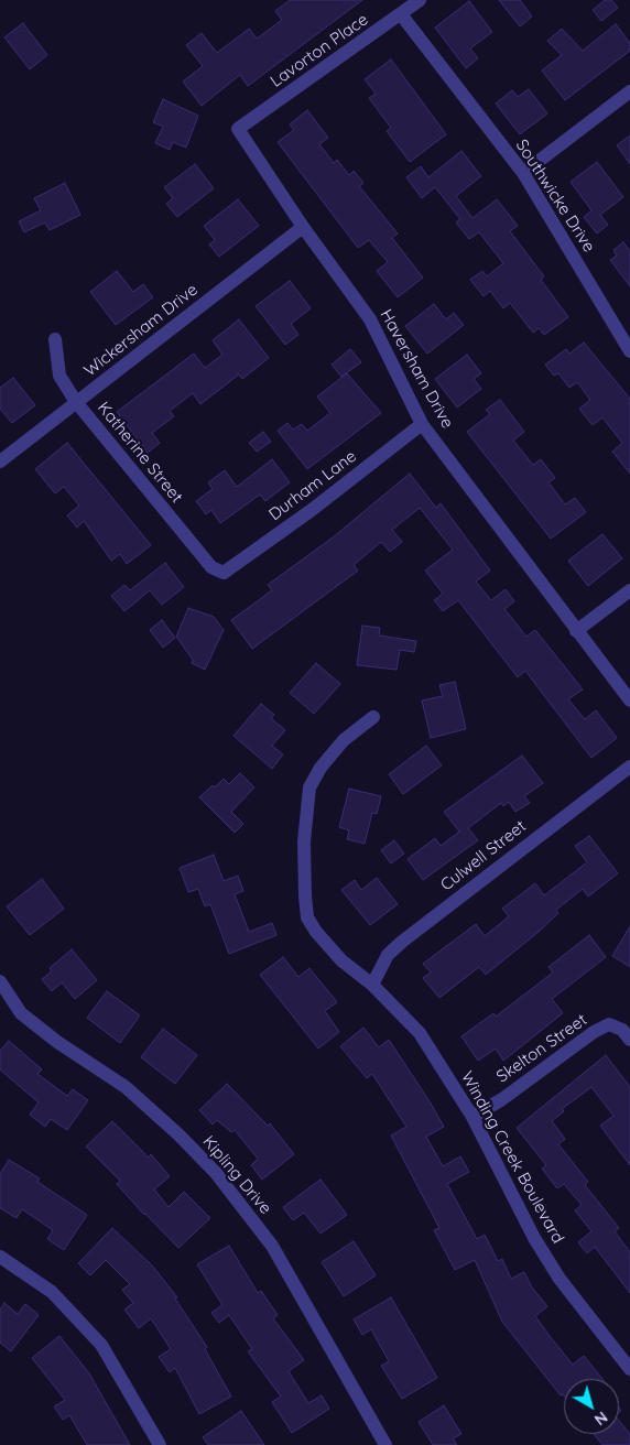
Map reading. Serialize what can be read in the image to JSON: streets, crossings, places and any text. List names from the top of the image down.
{
  "streets": {
    "street": [
      "Lavorton Place",
      "Southwicke Drive",
      "Wickersham Drive",
      "Haversham Drive",
      "Katherine Street",
      "Durham Lane",
      "Culwell Street",
      "Skelton Street",
      "Winding Creek Boulevard",
      "Kipling Drive"
    ]
  },
  "crossings": [
    ["Lavorton Place", "Southwicke Drive"],
    ["Lavorton Place", "Haversham Drive"],
    ["Wickersham Drive", "Haversham Drive"],
    ["Wickersham Drive", "Katherine Street"],
    ["Haversham Drive", "Durham Lane"],
    ["Katherine Street", "Durham Lane"],
    ["Culwell Street", "Winding Creek Boulevard"],
    ["Skelton Street", "Winding Creek Boulevard"]
  ],
  "north": "bottom right"
}
